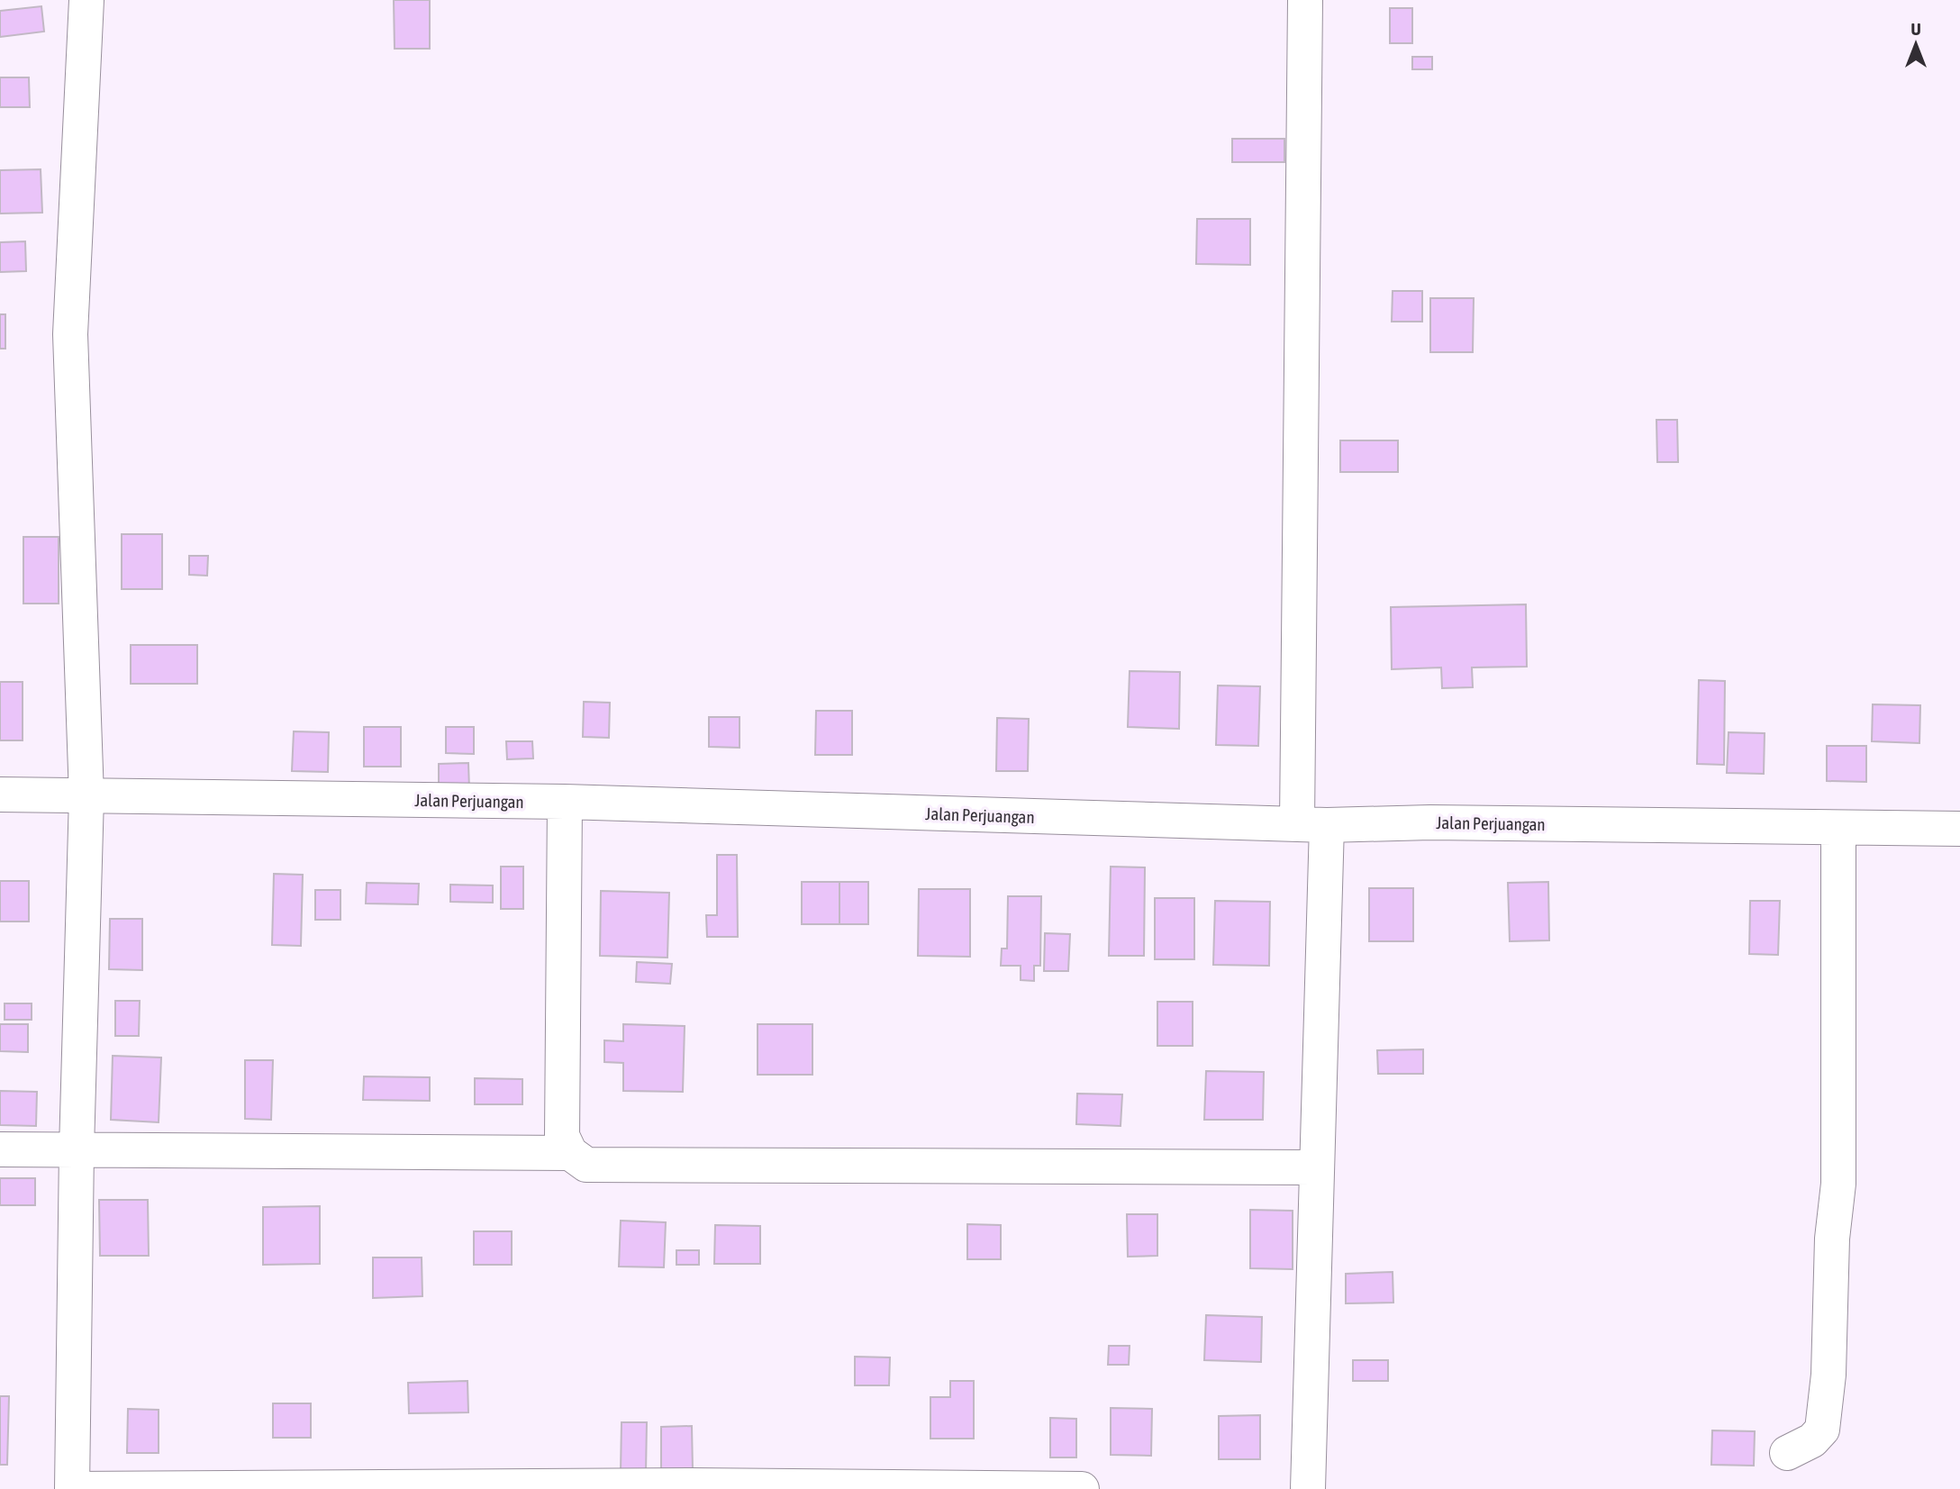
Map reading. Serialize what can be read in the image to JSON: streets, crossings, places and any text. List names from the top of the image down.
{
  "streets": {
    "street": ["Jalan Perjuangan"]
  },
  "north": "top"
}
